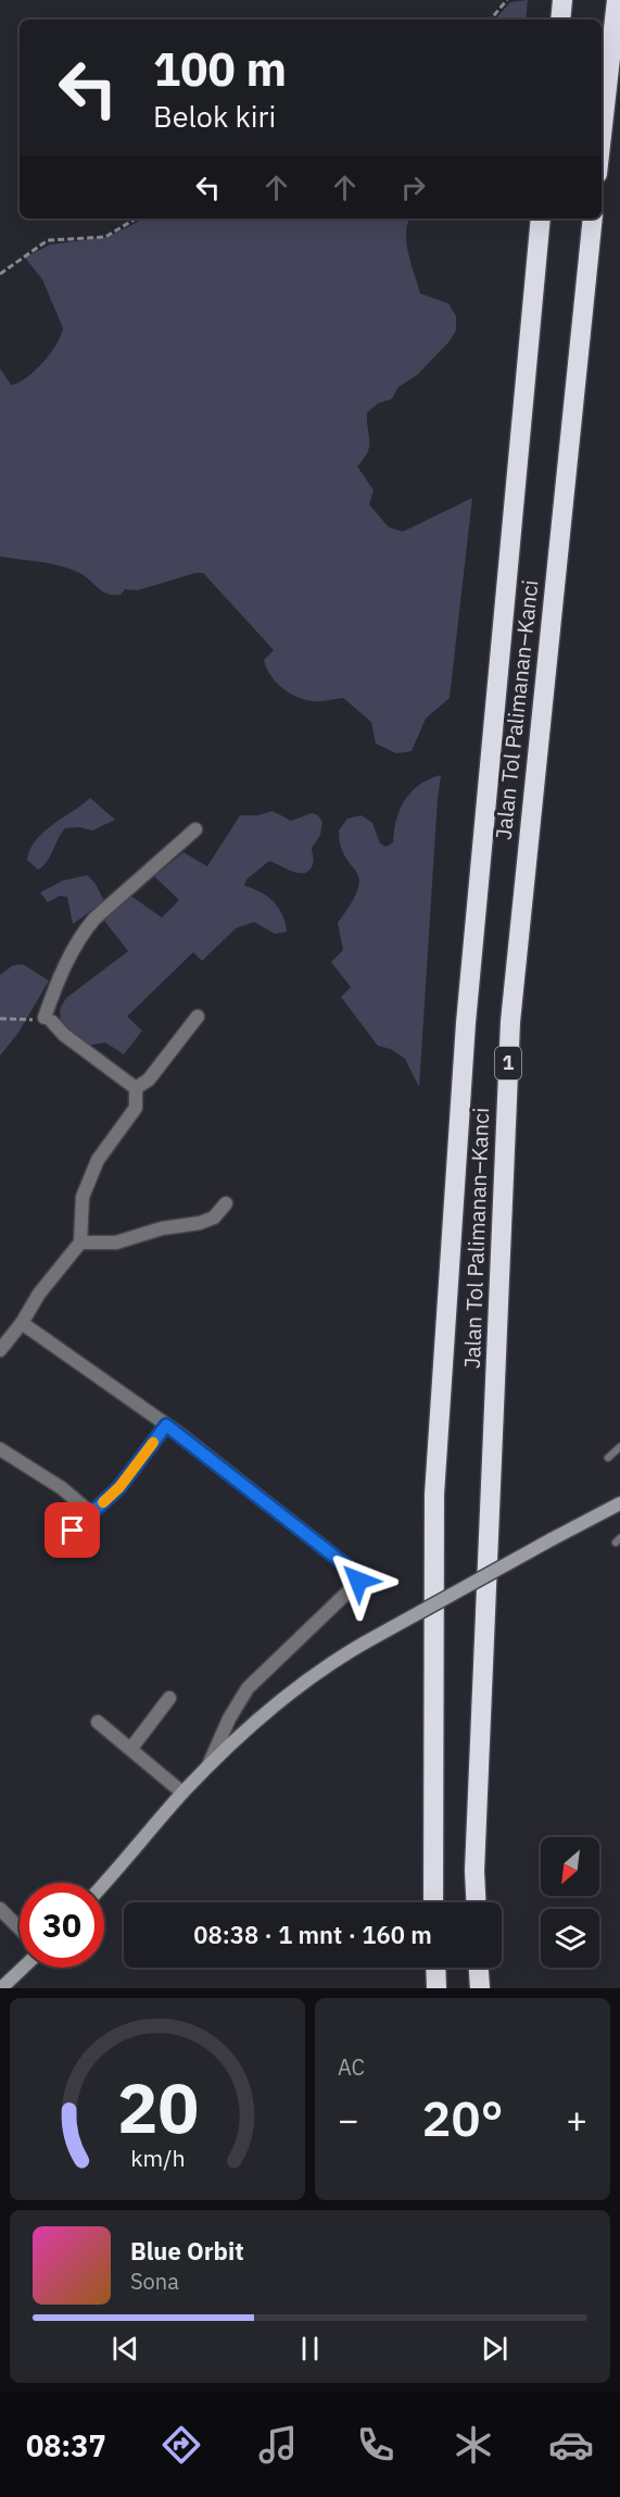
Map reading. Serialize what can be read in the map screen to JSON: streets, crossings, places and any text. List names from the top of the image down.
{
  "streets": {
    "highway": ["Jalan Tol Palimanan–Kanci", "1"]
  },
  "north": "bottom left",
  "page": {
    "turn": ["100 m", "Belok kiri"],
    "limit": "30",
    "trip": "08:38 · 1 mnt · 160 m",
    "tile": "AC",
    "heat": ["−", "20°", "+"],
    "song": ["Blue Orbit", "Sona"],
    "tabs": "08:37",
    "gauge": ["20", "km/h"]
  }
}
